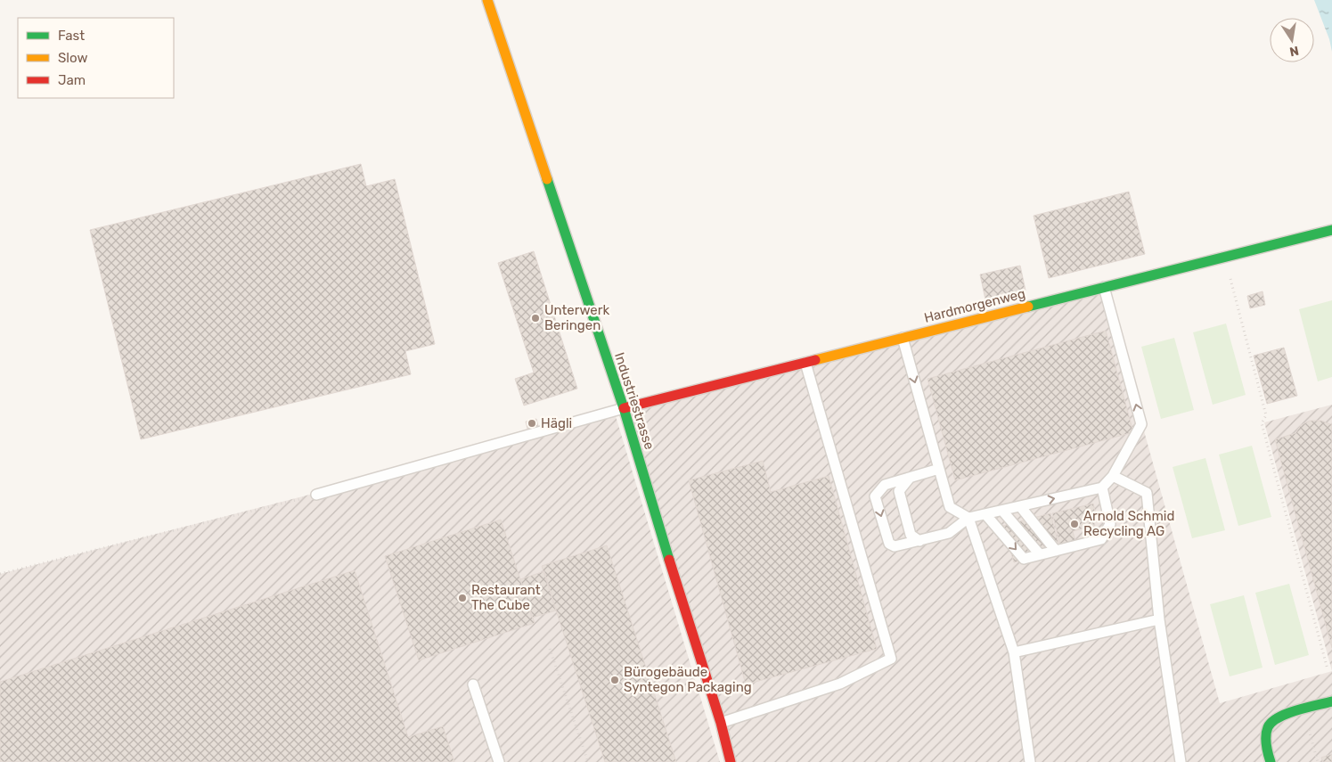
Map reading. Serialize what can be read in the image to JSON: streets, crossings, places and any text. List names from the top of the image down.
{
  "streets": {
    "street": ["Hardmorgenweg", "Industriestrasse"]
  },
  "crossings": [
    ["Hardmorgenweg", "Industriestrasse"]
  ],
  "places": [
    "Unterwerk Beringen",
    "Hägli",
    "Arnold Schmid Recycling AG",
    "Restaurant The Cube",
    "Bürogebäude Syntegon Packaging"
  ],
  "legend": ["Fast", "Slow", "Jam"],
  "north": "bottom"
}
